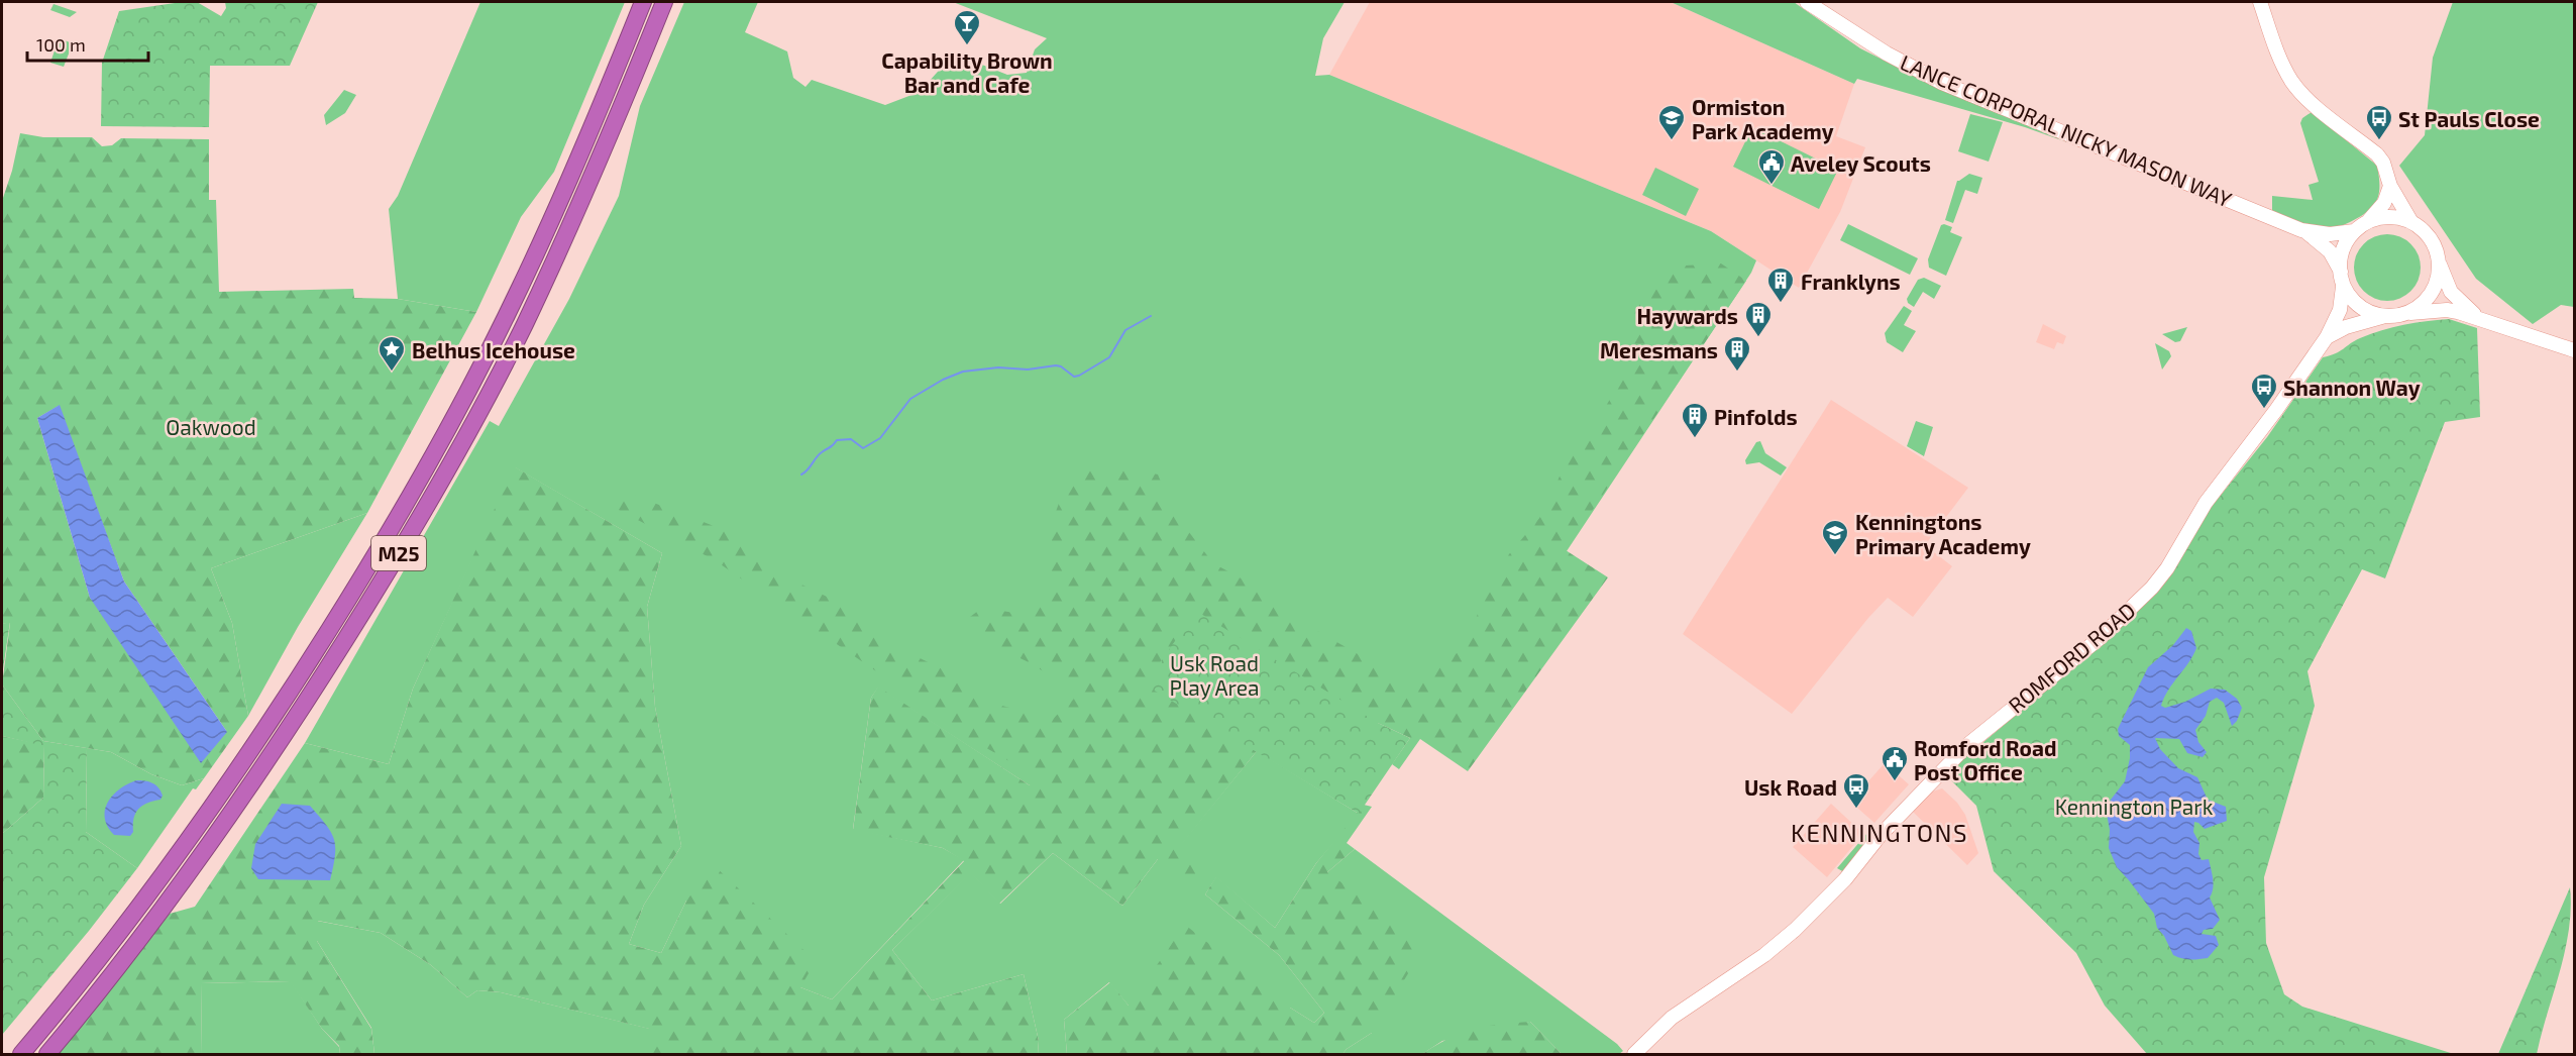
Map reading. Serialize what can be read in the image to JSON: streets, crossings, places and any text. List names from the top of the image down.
{
  "streets": {
    "highway": ["M25"],
    "street": ["LANCE CORPORAL NICKY MASON WAY", "ROMFORD ROAD"]
  },
  "crossings": [
    ["LANCE CORPORAL NICKY MASON WAY", "ROMFORD ROAD"]
  ],
  "districts": ["KENNINGTONS"],
  "parks": ["Oakwood", "Usk Road Play Area", "Kennington Park"],
  "places": {
    "bar": ["Capability Brown Bar and Cafe"],
    "school or university": ["Ormiston Park Academy", "Kenningtons Primary Academy"],
    "bus stop": ["St Pauls Close", "Shannon Way", "Usk Road"],
    "public building": ["Aveley Scouts", "Romford Road Post Office"],
    "building": [
      "Franklyns",
      "Haywards",
      "Meresmans",
      "Pinfolds"
    ],
    "place": ["Belhus Icehouse"]
  },
  "scale_bar": "100 m"
}
